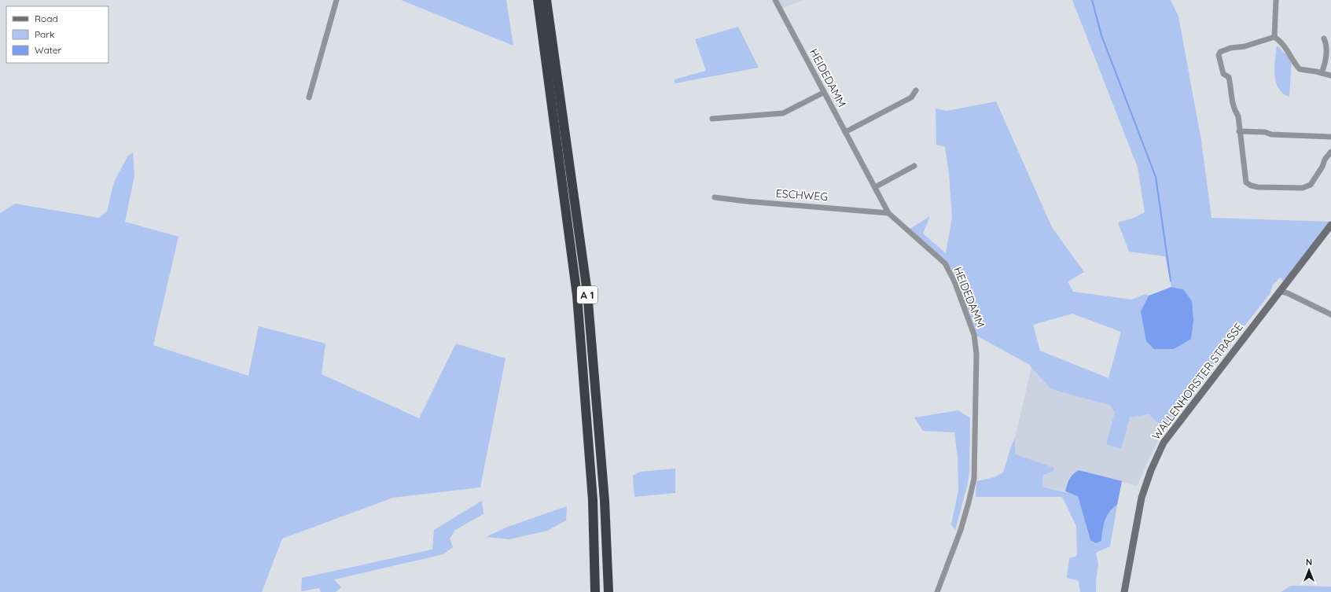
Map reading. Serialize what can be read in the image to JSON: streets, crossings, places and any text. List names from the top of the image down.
{
  "streets": {
    "highway": ["A 1"],
    "main road": ["WALLENHORSTER STRASSE"],
    "street": ["HEIDEDAMM", "ESCHWEG"]
  },
  "crossings": [
    ["HEIDEDAMM", "ESCHWEG"]
  ],
  "legend": ["Road", "Park", "Water"],
  "north": "top"
}
